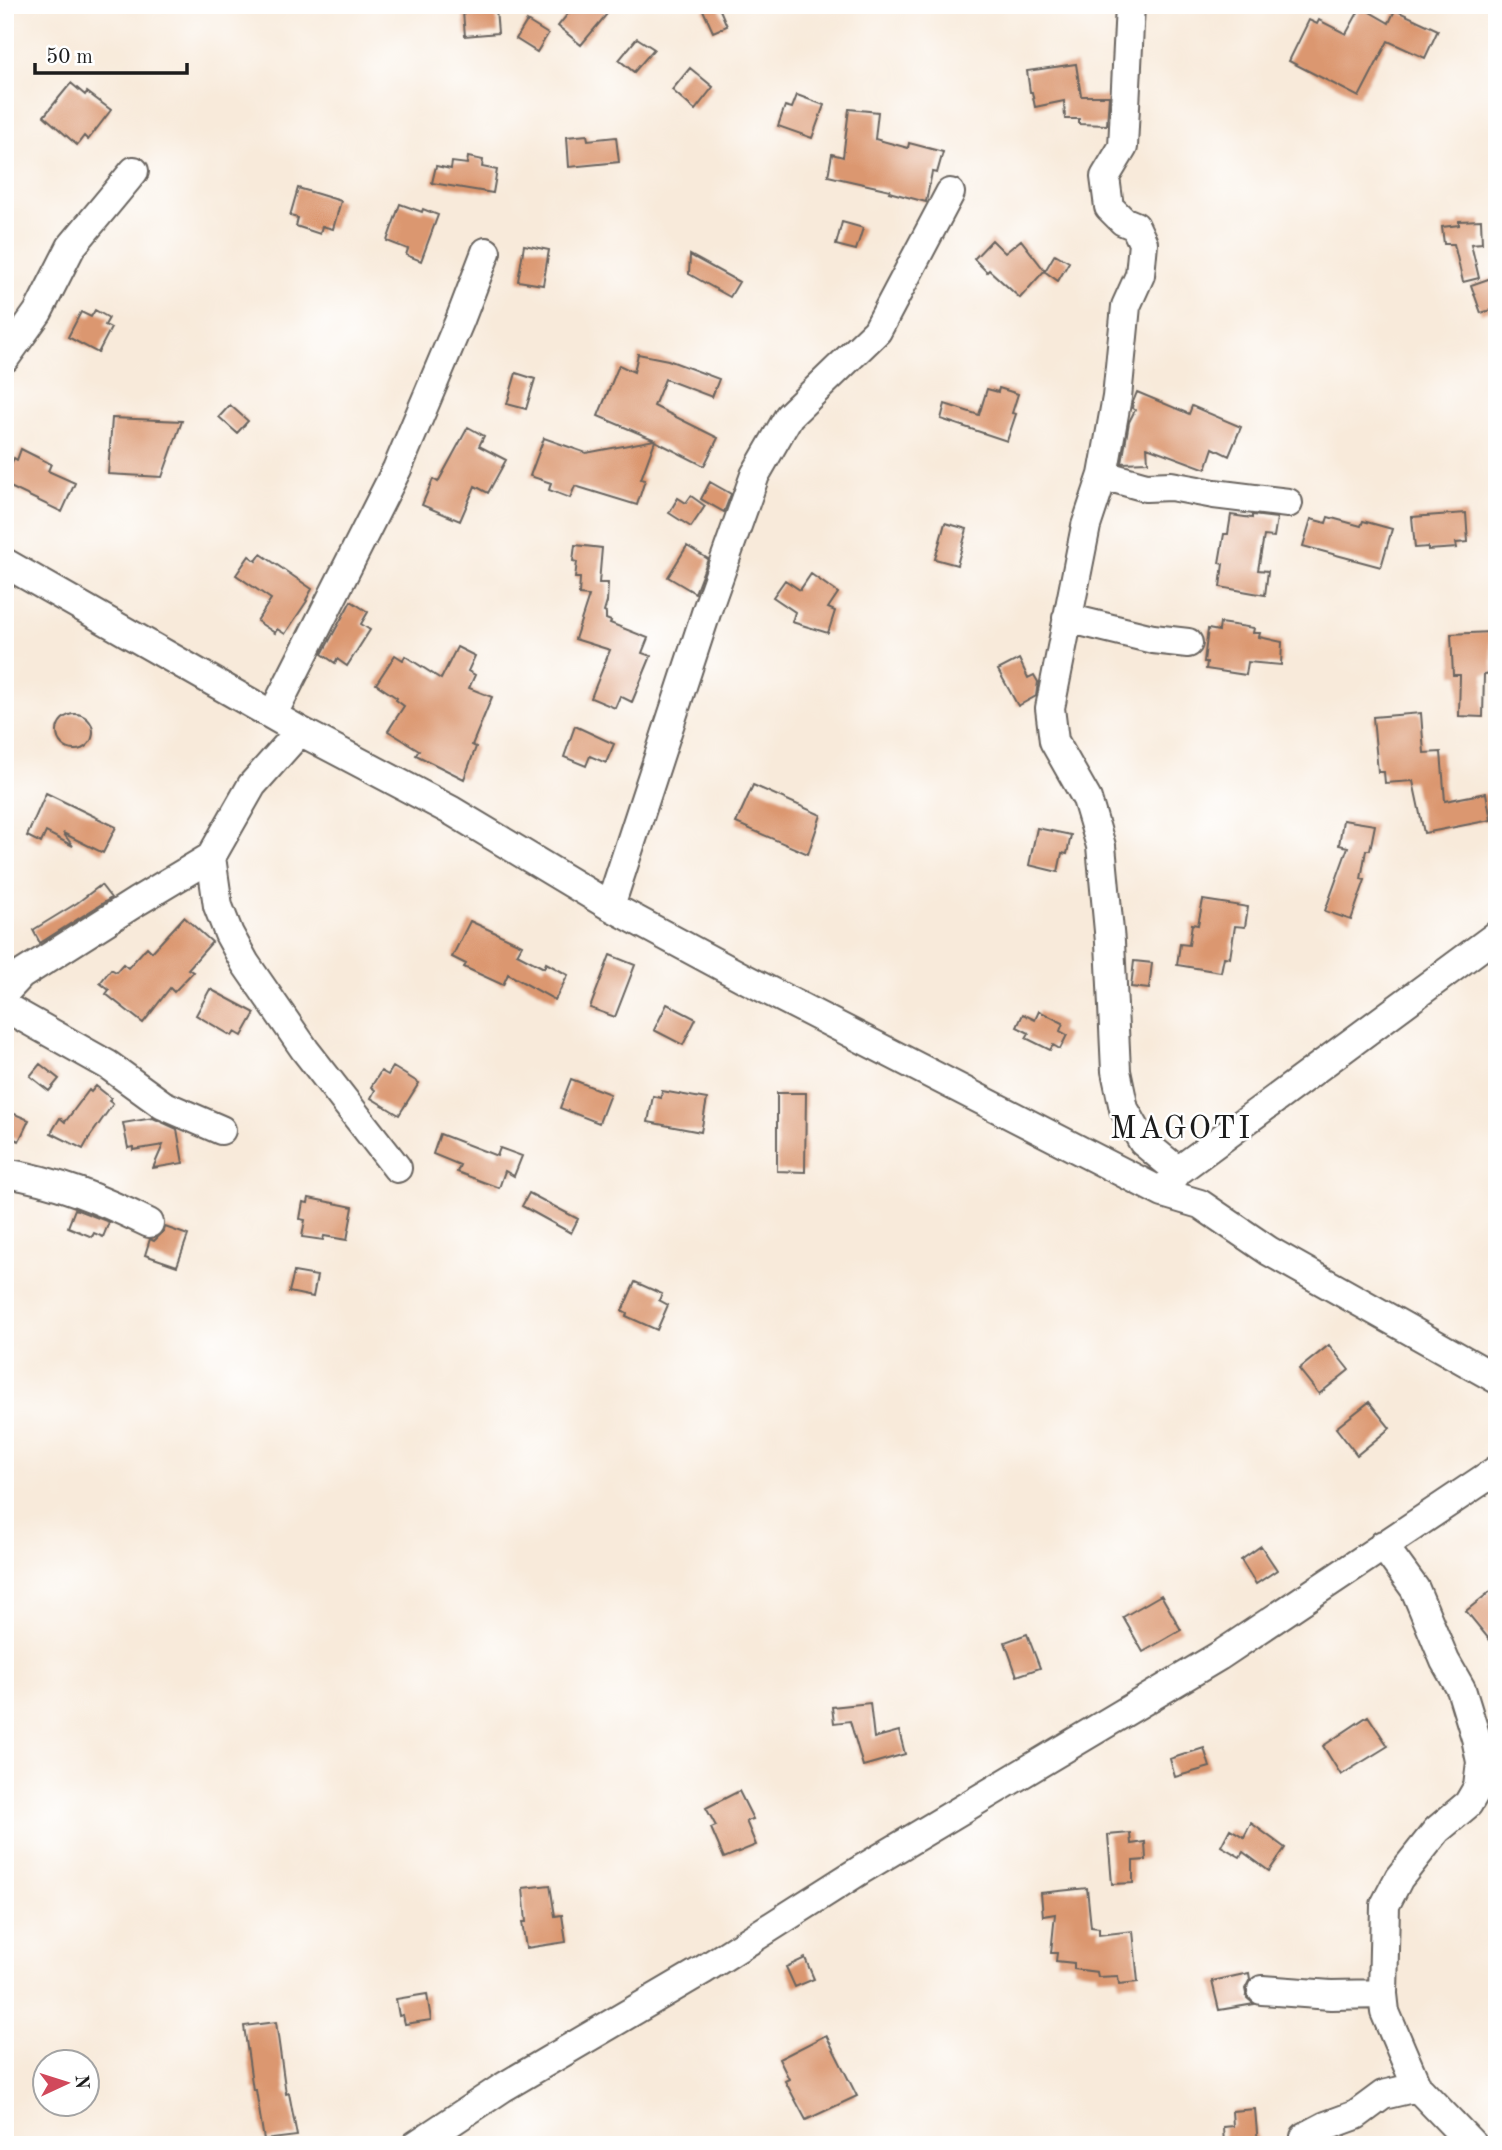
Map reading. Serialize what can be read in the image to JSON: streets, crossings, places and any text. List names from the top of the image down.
{
  "districts": ["MAGOTI"],
  "scale_bar": "50 m",
  "north": "right"
}
